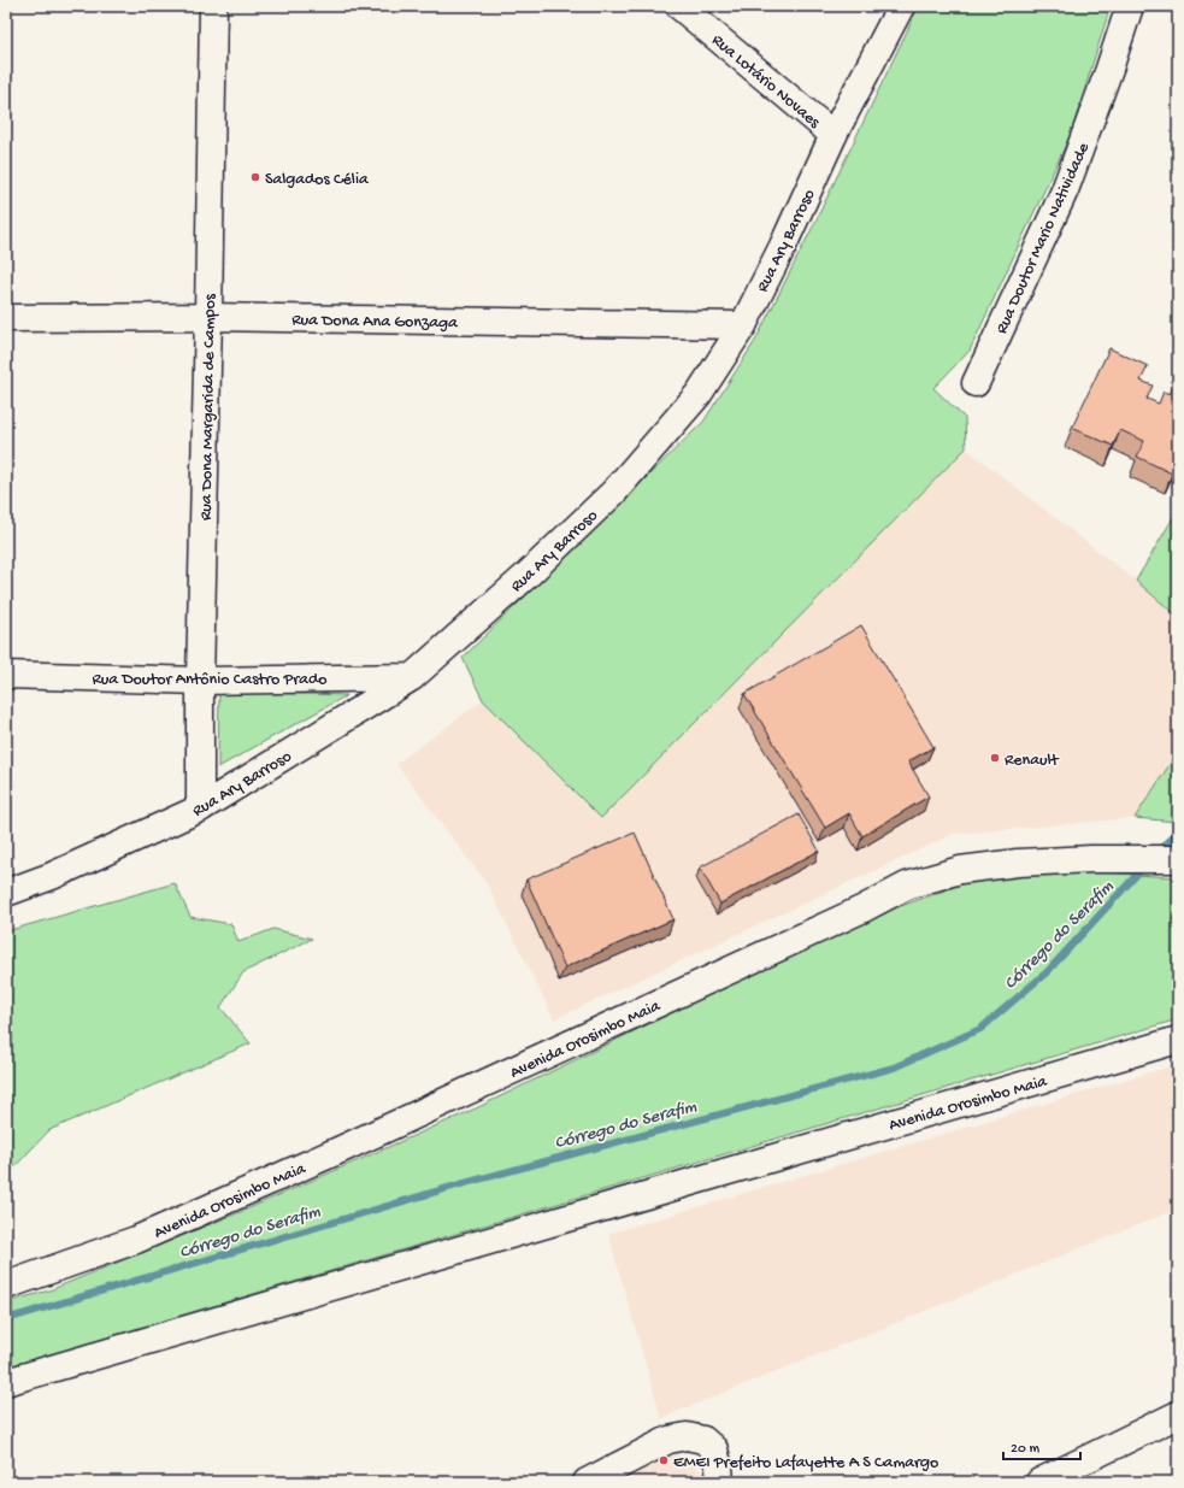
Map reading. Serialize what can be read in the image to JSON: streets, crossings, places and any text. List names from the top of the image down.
{
  "streets": {
    "main road": [
      "Rua Lotário Novaes",
      "Rua Doutor Mario Natividade",
      "Rua Ary Barroso",
      "Rua Dona Ana Gonzaga",
      "Rua Dona Margarida de Campos",
      "Rua Doutor Antônio Castro Prado",
      "Avenida Orosimbo Maia"
    ]
  },
  "crossings": [
    ["Rua Lotário Novaes", "Rua Ary Barroso"],
    ["Rua Ary Barroso", "Rua Dona Ana Gonzaga"],
    ["Rua Ary Barroso", "Rua Dona Margarida de Campos"],
    ["Rua Ary Barroso", "Rua Doutor Antônio Castro Prado"],
    ["Rua Dona Ana Gonzaga", "Rua Dona Margarida de Campos"],
    ["Rua Dona Margarida de Campos", "Rua Doutor Antônio Castro Prado"]
  ],
  "water": ["Córrego do Serafim"],
  "places": ["Salgados Célia", "Renault", "EMEI Prefeito Lafayette A S Camargo"],
  "scale_bar": "20 m"
}
